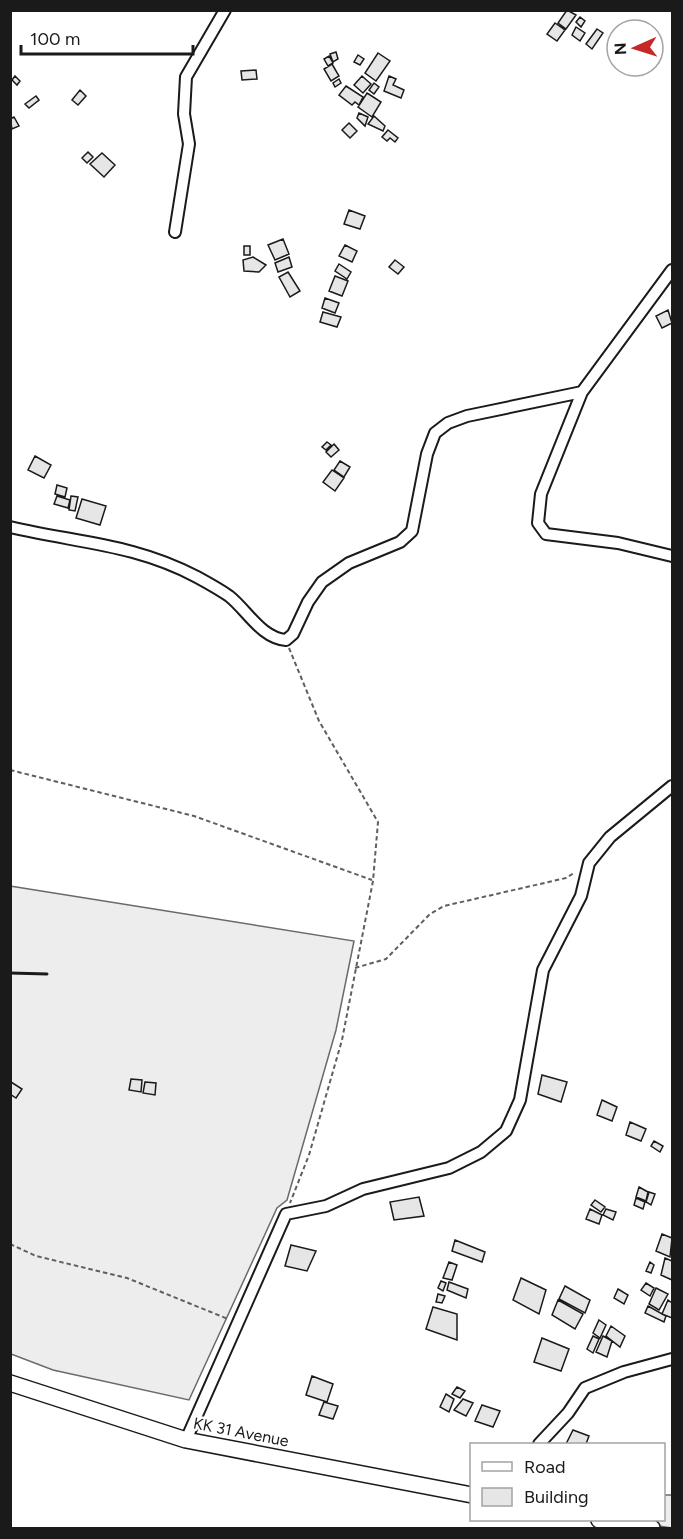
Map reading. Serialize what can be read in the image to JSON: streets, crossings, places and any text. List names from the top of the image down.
{
  "streets": {
    "main road": ["KK 31 Avenue"]
  },
  "legend": ["Road", "Building"],
  "scale_bar": "100 m",
  "north": "left"
}
